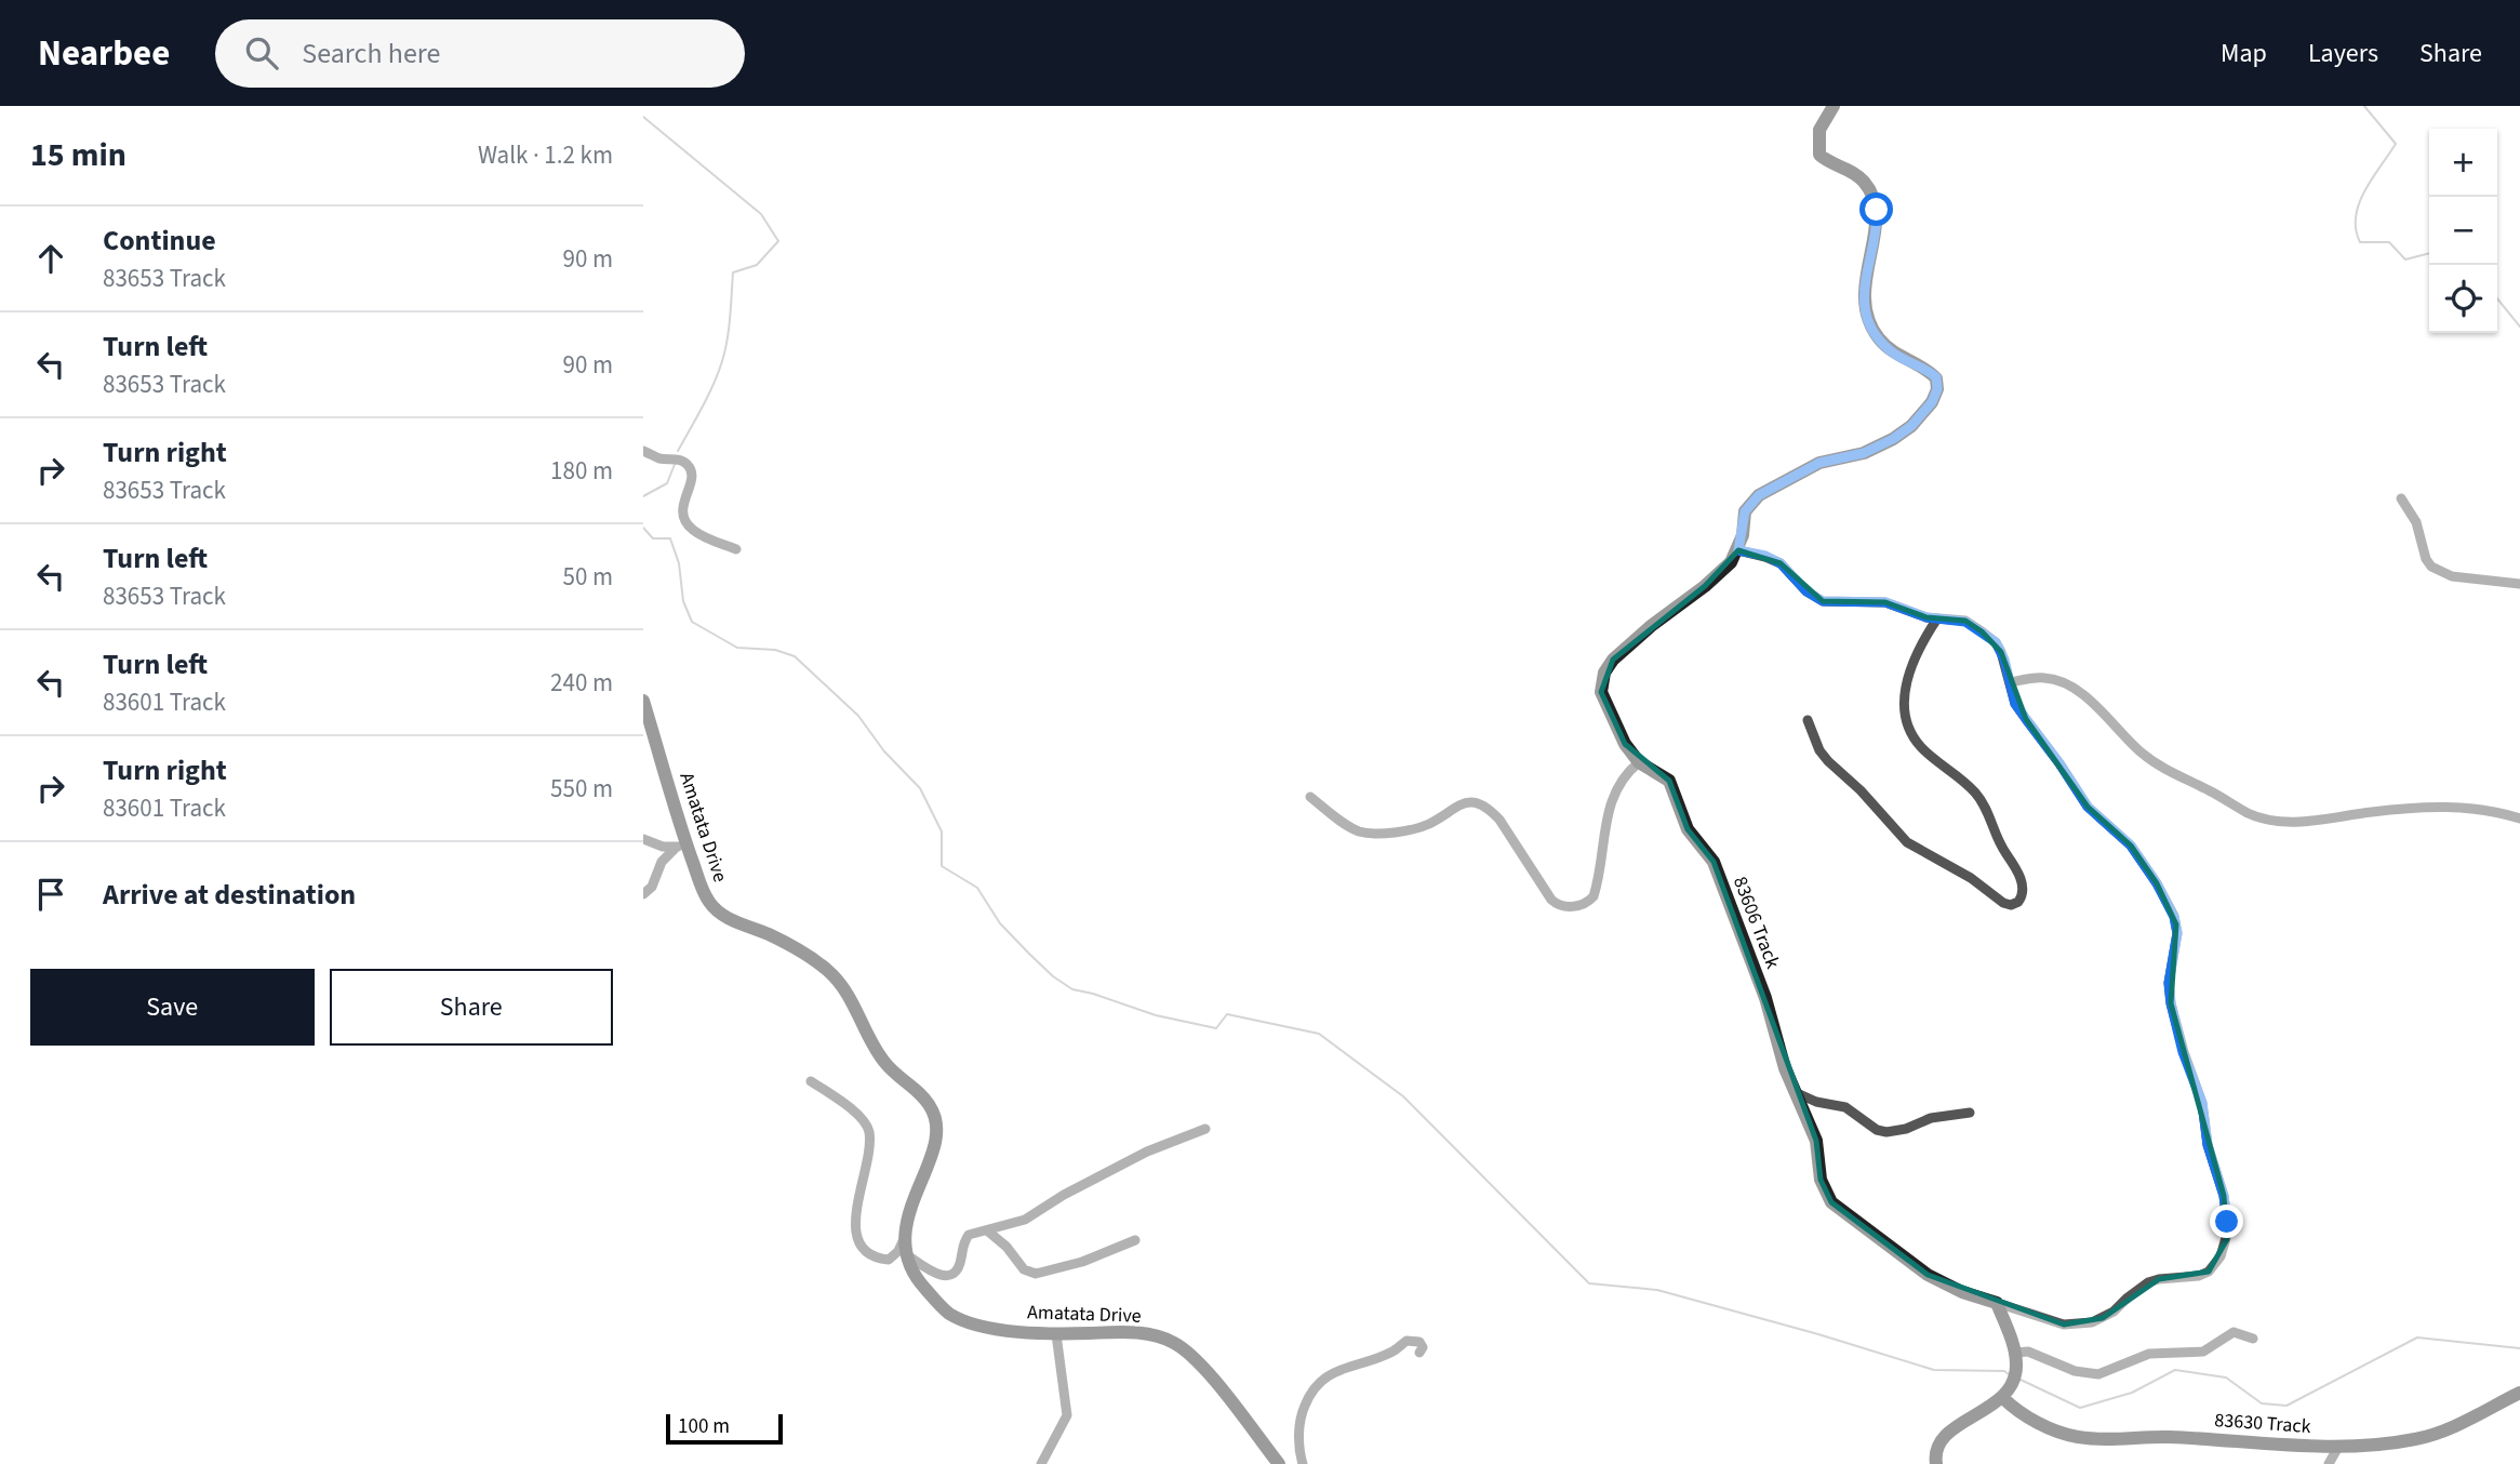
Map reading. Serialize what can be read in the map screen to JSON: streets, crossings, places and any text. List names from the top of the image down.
{
  "streets": {
    "street": ["Amatata Drive", "83606 Track", "83630 Track"]
  },
  "scale_bar": "100 m",
  "page": {
    "header": "Nearbee",
    "search": "Search here",
    "nav": ["Map", "Layers", "Share"],
    "heading": ["15 min", "Walk · 1.2 km"],
    "map_buttons": ["+", "−"],
    "list": [
      ["Continue", "83653 Track", "90 m"],
      ["Turn left", "83653 Track", "90 m"],
      ["Turn right", "83653 Track", "180 m"],
      ["Turn left", "83653 Track", "50 m"],
      ["Turn left", "83601 Track", "240 m"],
      ["Turn right", "83601 Track", "550 m"],
      "Arrive at destination"
    ],
    "buttons": ["Save", "Share"],
    "scale": "100 m"
  }
}
